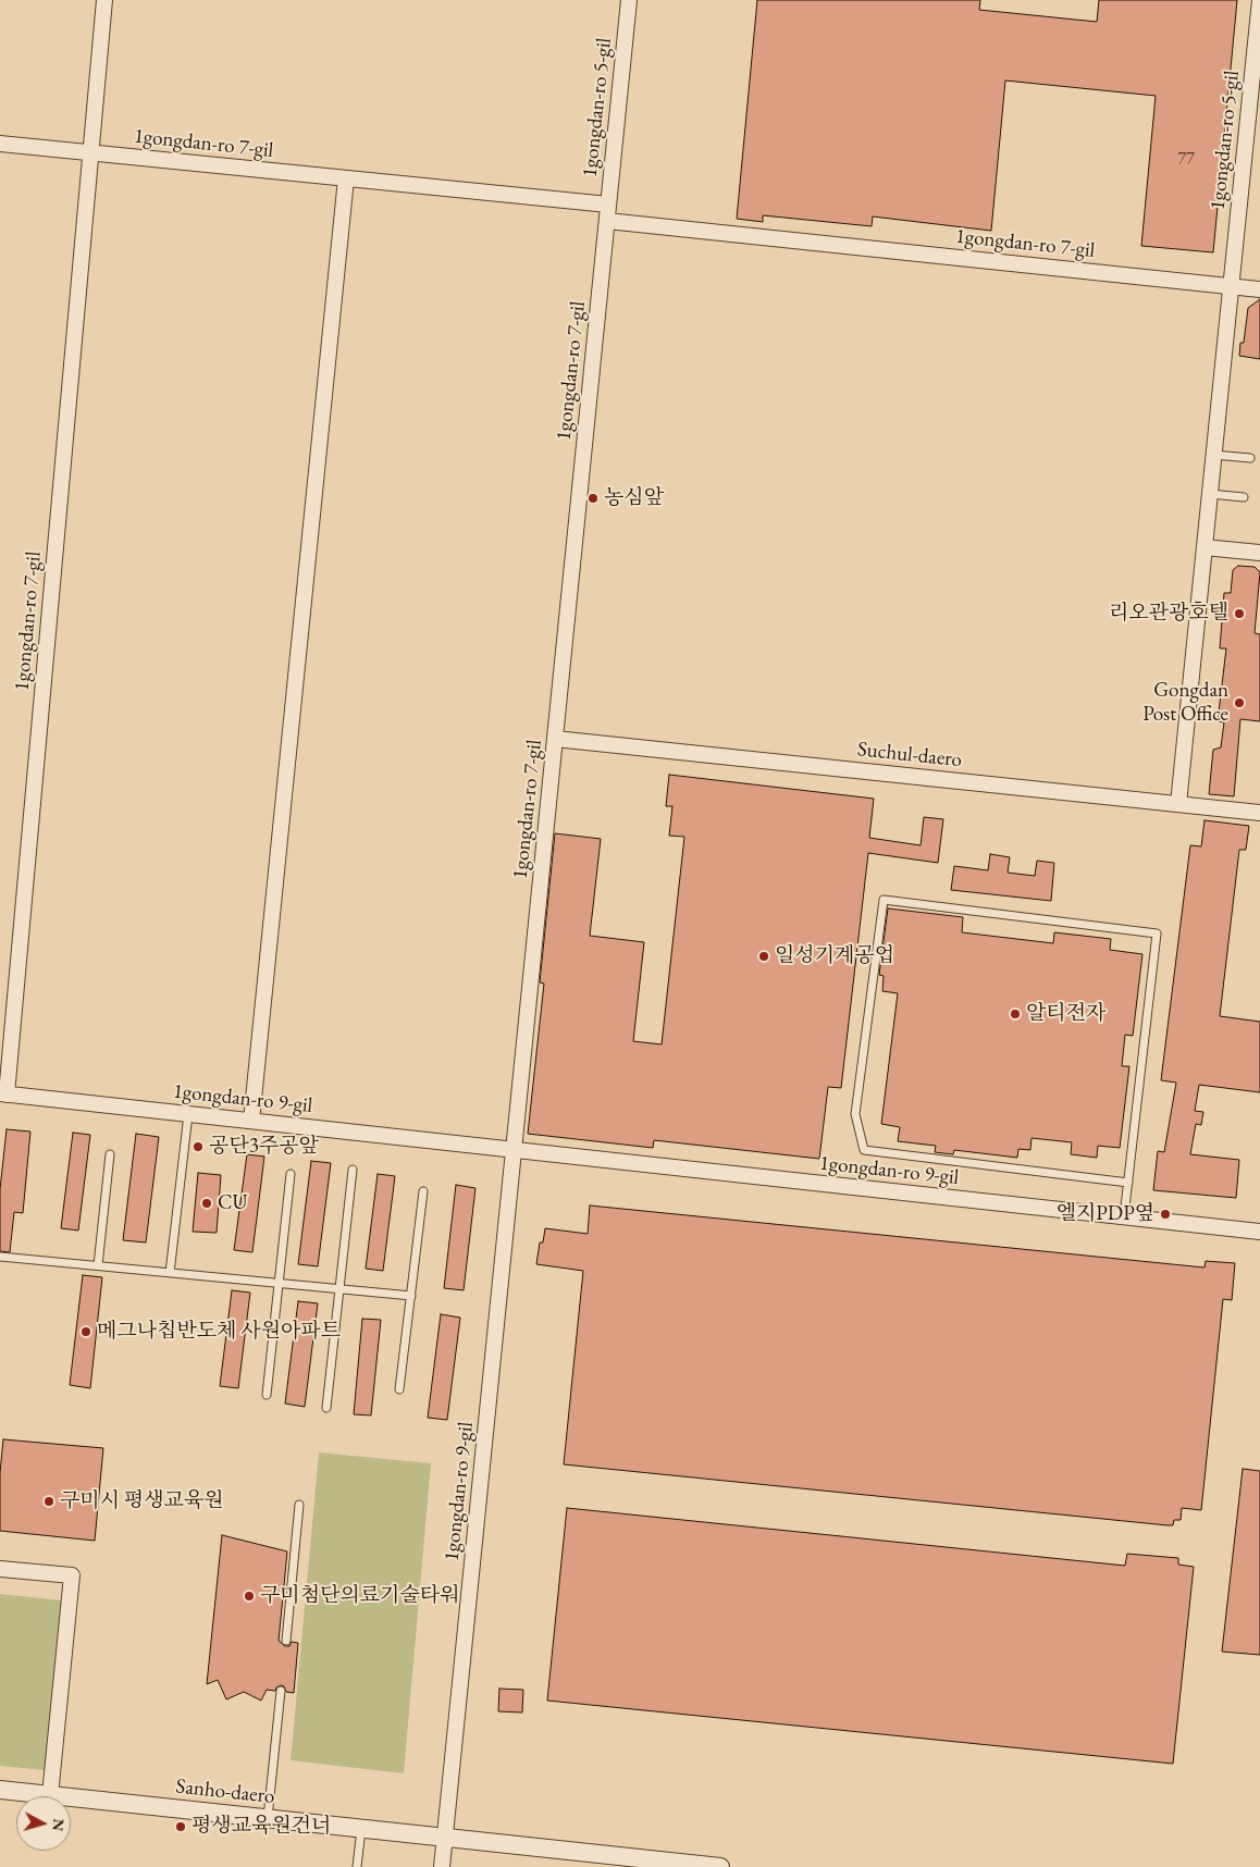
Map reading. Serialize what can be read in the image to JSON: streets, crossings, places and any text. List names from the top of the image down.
{
  "streets": {
    "street": [
      "1gongdan-ro 5-gil",
      "1gongdan-ro 7-gil",
      "Suchul-daero",
      "1gongdan-ro 9-gil",
      "Sanho-daero"
    ]
  },
  "crossings": [
    ["1gongdan-ro 5-gil", "1gongdan-ro 7-gil"],
    ["1gongdan-ro 7-gil", "Suchul-daero"],
    ["1gongdan-ro 7-gil", "1gongdan-ro 9-gil"],
    ["1gongdan-ro 9-gil", "Sanho-daero"]
  ],
  "places": [
    "농심앞",
    "리오관광호텔",
    "Gongdan Post Office",
    "일성기계공업",
    "알티전자",
    "공단3주공앞",
    "CU",
    "엘지PDP옆",
    "메그나칩반도체 사원아파트",
    "구미시 평생교육원",
    "구미첨단의료기술타워",
    "평생교육원건너"
  ],
  "house_numbers": ["77"],
  "north": "right"
}
